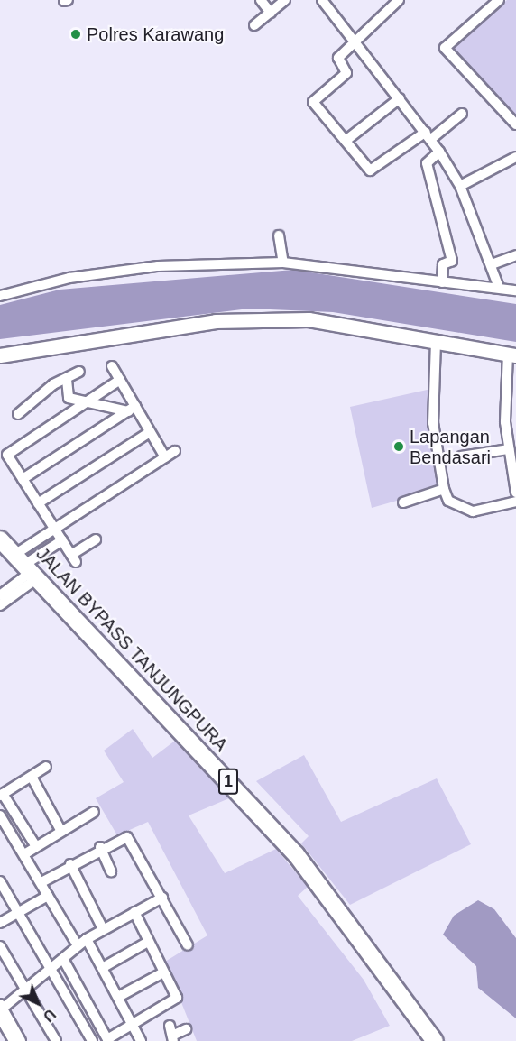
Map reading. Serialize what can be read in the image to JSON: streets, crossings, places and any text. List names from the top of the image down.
{
  "streets": {
    "highway": ["JALAN BYPASS TANJUNGPURA", "1"]
  },
  "places": ["Polres Karawang", "Lapangan Bendasari"],
  "north": "bottom right"
}
